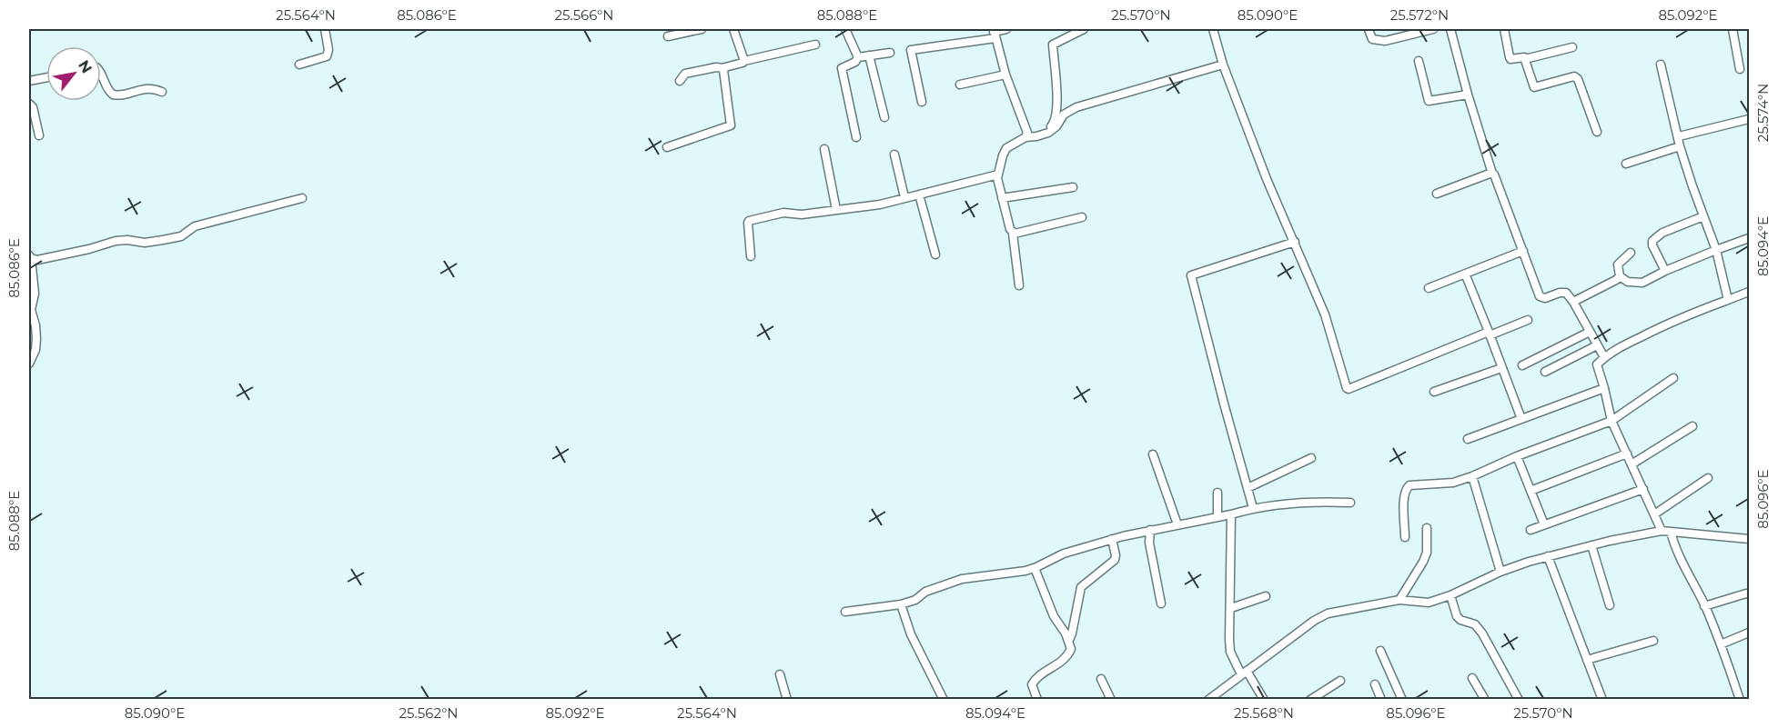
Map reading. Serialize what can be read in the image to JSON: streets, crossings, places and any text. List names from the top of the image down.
{
  "north": "top right",
  "coordinates": [
    "25.564°N",
    "85.086°E",
    "25.566°N",
    "85.088°E",
    "25.570°N",
    "85.090°E",
    "25.572°N",
    "85.092°E",
    "25.574°N",
    "85.094°E",
    "85.096°E",
    "25.562°N",
    "25.568°N"
  ]
}
